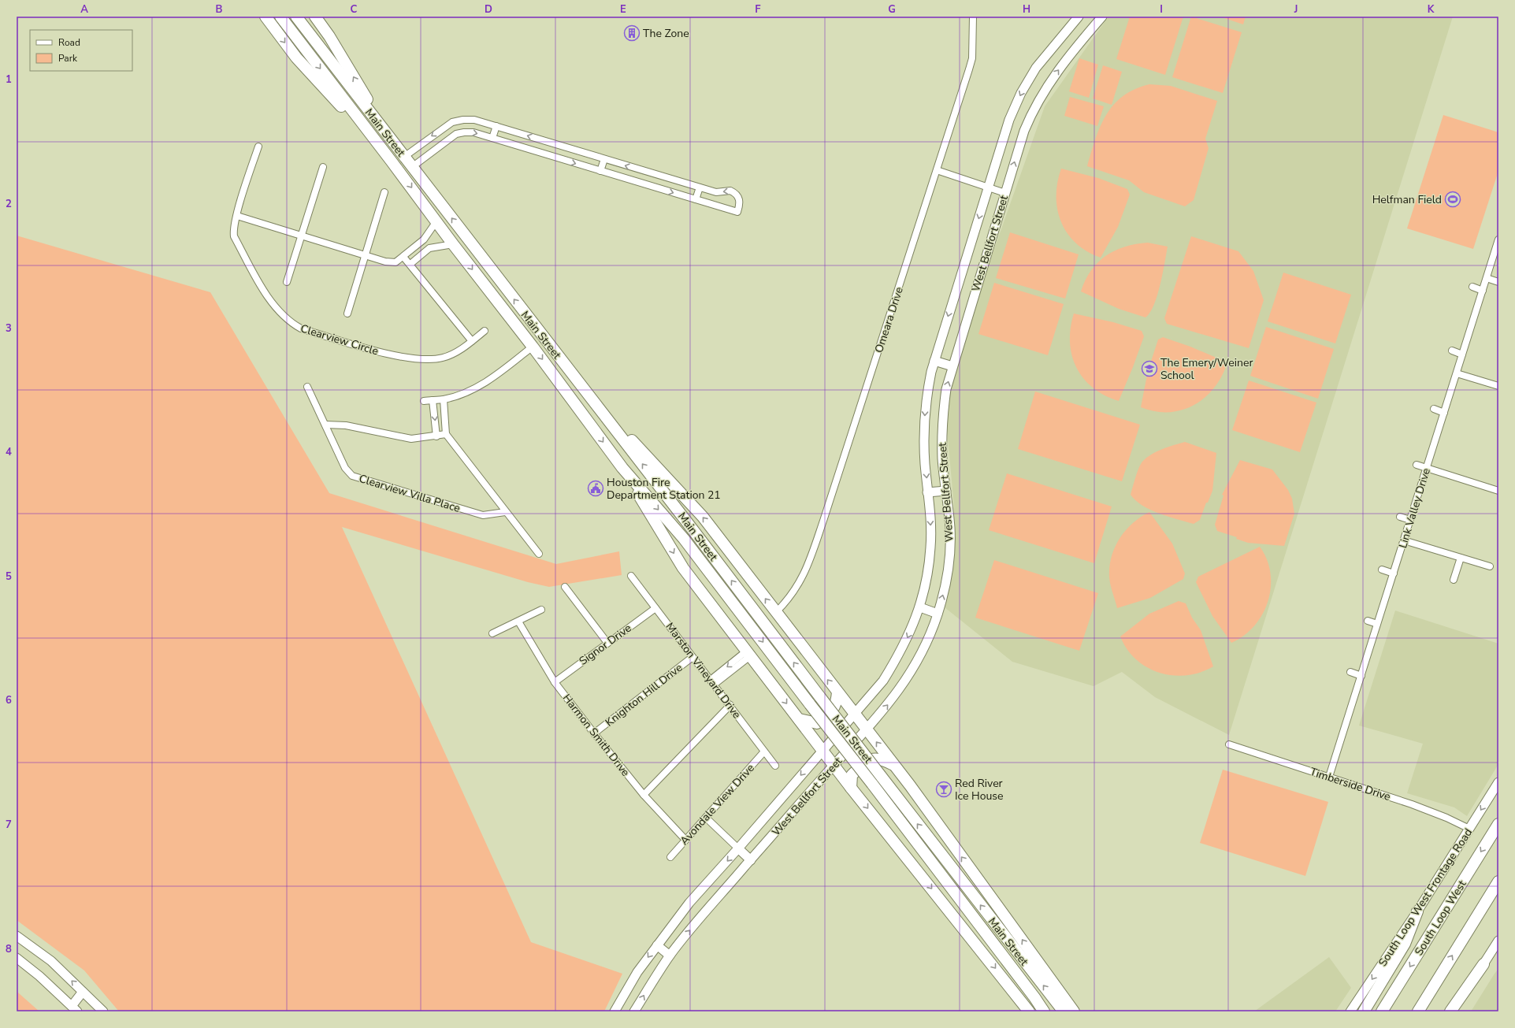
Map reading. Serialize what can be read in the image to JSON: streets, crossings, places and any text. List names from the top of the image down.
{
  "streets": {
    "highway": ["Main Street", "South Loop West"],
    "main road": ["West Bellfort Street", "South Loop West Frontage Road"],
    "street": [
      "Omeara Drive",
      "Clearview Circle",
      "Clearview Villa Place",
      "Link Valley Drive",
      "Signor Drive",
      "Marston Vineyard Drive",
      "Knighton Hill Drive",
      "Harmon Smith Drive",
      "Timberside Drive",
      "Avondale View Drive"
    ]
  },
  "crossings": [
    ["Link Valley Drive", "Timberside Drive"],
    ["Signor Drive", "Marston Vineyard Drive"],
    ["Signor Drive", "Harmon Smith Drive"],
    ["Marston Vineyard Drive", "Knighton Hill Drive"],
    ["Marston Vineyard Drive", "Avondale View Drive"],
    ["Knighton Hill Drive", "Harmon Smith Drive"],
    ["Harmon Smith Drive", "Avondale View Drive"],
    ["Timberside Drive", "South Loop West Frontage Road"]
  ],
  "one_way": ["South Loop West Frontage Road"],
  "places": {
    "building": ["The Zone"],
    "sports": ["Helfman Field"],
    "school or university": ["The Emery/Weiner School"],
    "public building": ["Houston Fire Department Station 21"],
    "bar": ["Red River Ice House"]
  },
  "legend": ["Road", "Park"],
  "grid": {
    "columns": [
      "A",
      "B",
      "C",
      "D",
      "E",
      "F",
      "G",
      "H",
      "I",
      "J",
      "K"
    ],
    "rows": [
      "1",
      "2",
      "3",
      "4",
      "5",
      "6",
      "7",
      "8"
    ]
  }
}
